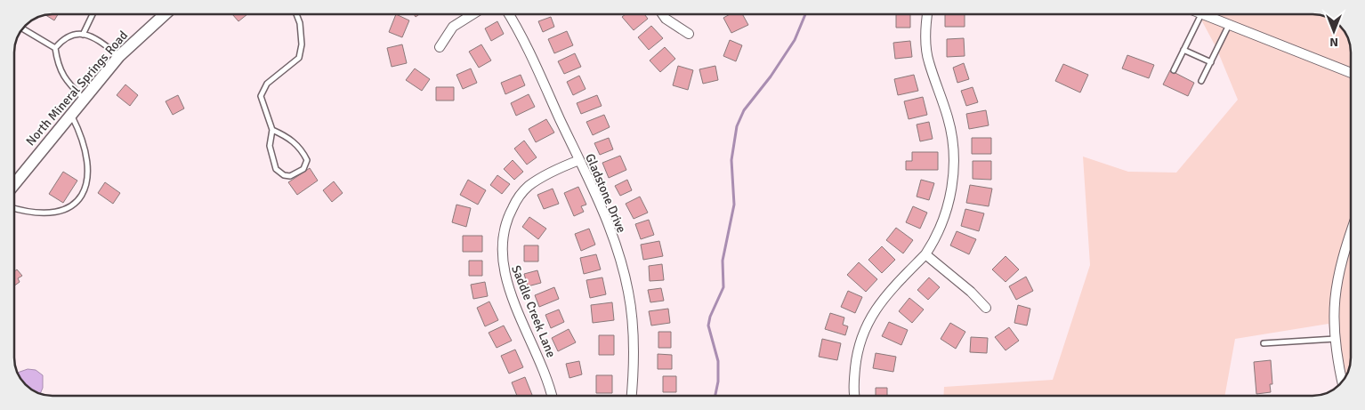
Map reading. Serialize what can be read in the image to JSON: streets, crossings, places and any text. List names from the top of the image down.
{
  "streets": {
    "street": ["North Mineral Springs Road", "Gladstone Drive", "Saddle Creek Lane"]
  },
  "crossings": [
    ["Gladstone Drive", "Saddle Creek Lane"]
  ],
  "north": "bottom"
}
